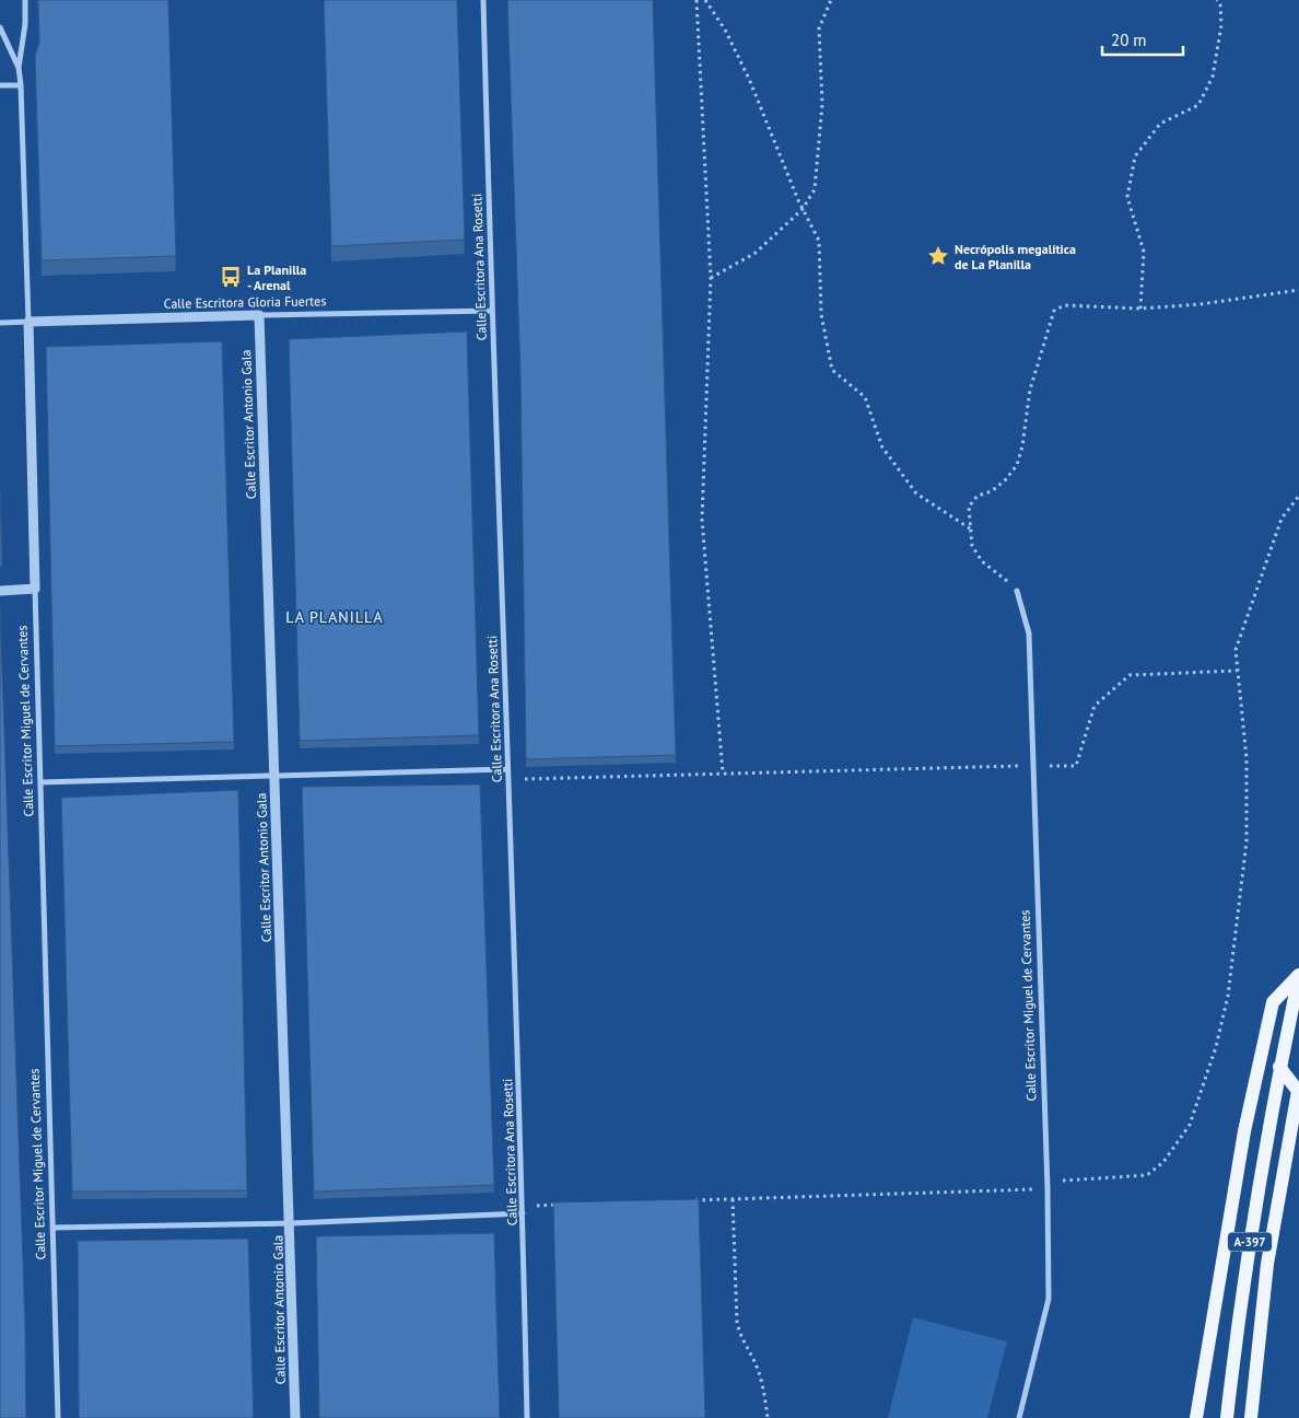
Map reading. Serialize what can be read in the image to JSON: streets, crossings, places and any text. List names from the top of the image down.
{
  "streets": {
    "main road": ["A-397"],
    "street": [
      "Calle Escritora Ana Rosetti",
      "Calle Escritora Gloria Fuertes",
      "Calle Escritor Antonio Gala",
      "Calle Escritor Miguel de Cervantes"
    ]
  },
  "crossings": [
    ["Calle Escritora Ana Rosetti", "Calle Escritora Gloria Fuertes"],
    ["Calle Escritora Gloria Fuertes", "Calle Escritor Antonio Gala"],
    ["Calle Escritora Gloria Fuertes", "Calle Escritor Miguel de Cervantes"]
  ],
  "districts": ["LA PLANILLA"],
  "places": {
    "place": ["Necrópolis megalítica de La Planilla"],
    "bus stop": ["La Planilla - Arenal"]
  },
  "scale_bar": "20 m"
}
